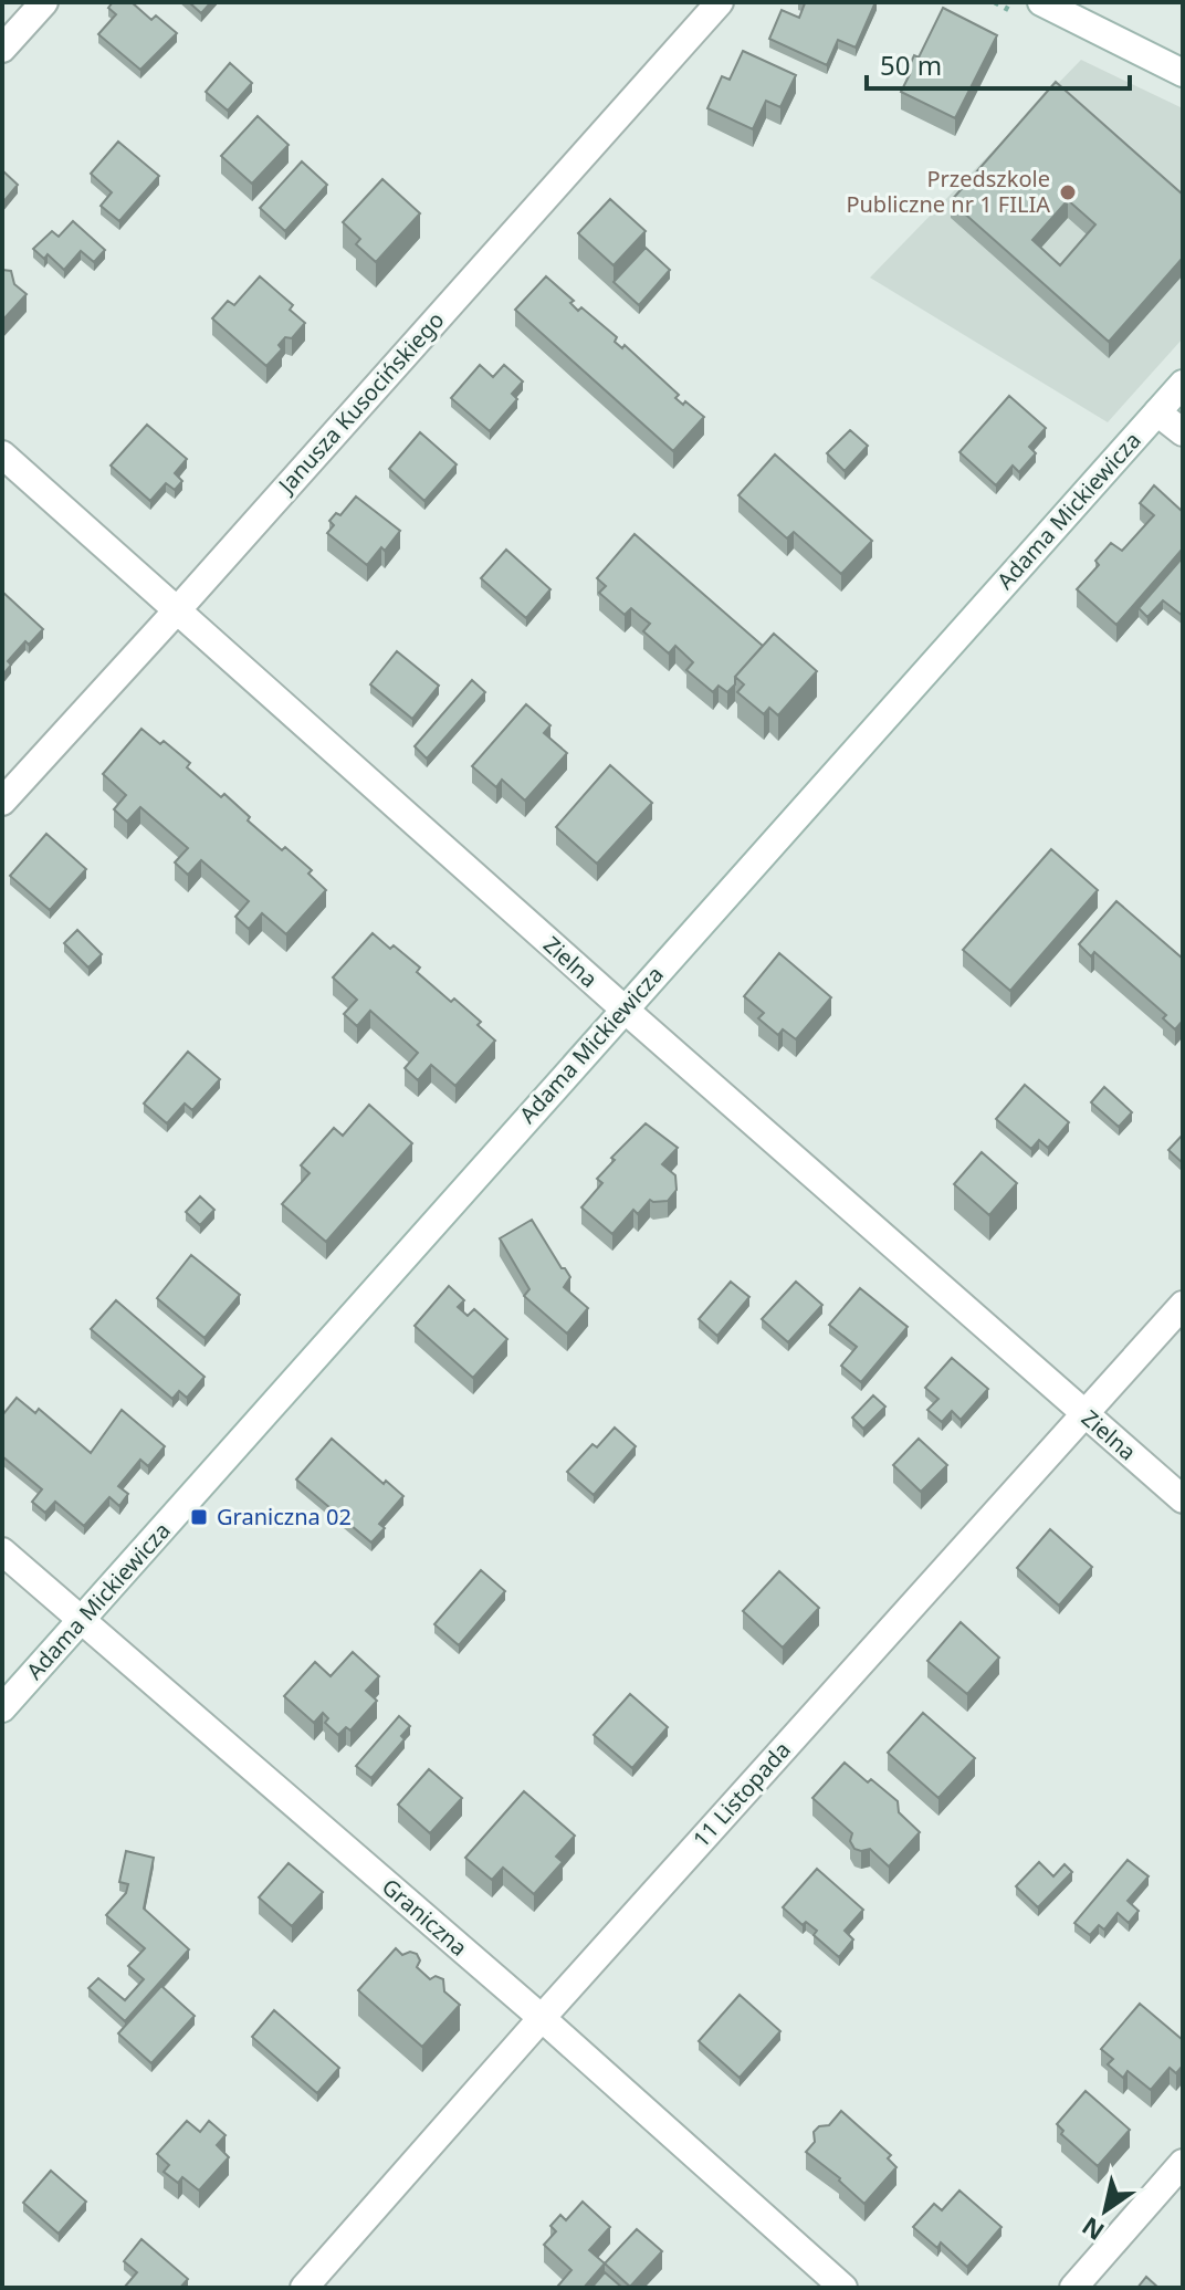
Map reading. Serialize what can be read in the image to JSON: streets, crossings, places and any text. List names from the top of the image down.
{
  "streets": {
    "street": [
      "Janusza Kusocińskiego",
      "Adama Mickiewicza",
      "Zielna",
      "11 Listopada",
      "Graniczna"
    ]
  },
  "crossings": [
    ["Janusza Kusocińskiego", "Zielna"],
    ["Adama Mickiewicza", "Zielna"],
    ["Adama Mickiewicza", "Graniczna"],
    ["Zielna", "11 Listopada"],
    ["11 Listopada", "Graniczna"]
  ],
  "places": {
    "other": ["Przedszkole Publiczne nr 1 FILIA"],
    "transit": ["Graniczna 02"]
  },
  "scale_bar": "50 m",
  "north": "bottom left"
}
